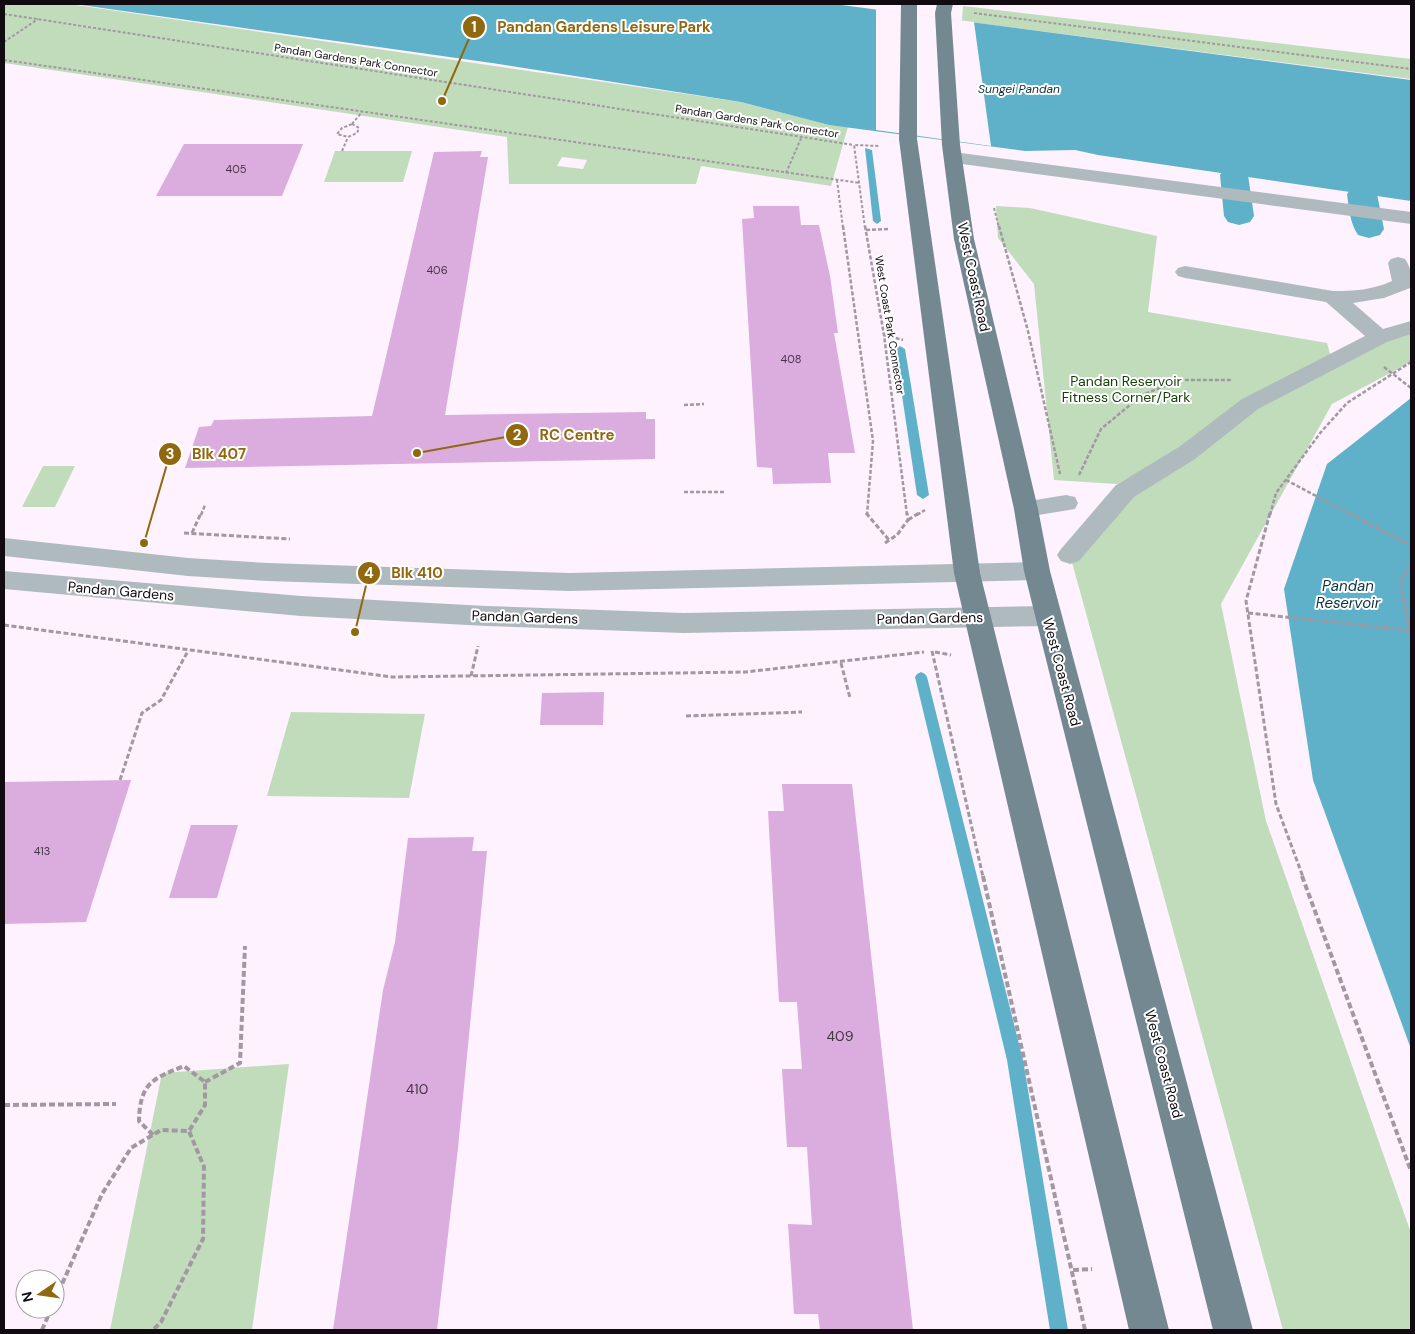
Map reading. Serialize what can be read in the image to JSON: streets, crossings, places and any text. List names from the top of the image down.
{
  "streets": {
    "main road": ["West Coast Road"],
    "street": ["Pandan Gardens"],
    "path": ["Pandan Gardens Park Connector", "West Coast Park Connector"]
  },
  "crossings": [
    ["Pandan Gardens Park Connector", "West Coast Park Connector"],
    ["West Coast Road", "Pandan Gardens"]
  ],
  "water": ["Sungei Pandan", "Pandan Reservoir"],
  "parks": ["Pandan Reservoir Fitness Corner/Park"],
  "places": [
    "Pandan Gardens Leisure Park",
    "RC Centre",
    "Blk 407",
    "Blk 410"
  ],
  "house_numbers": [
    "405",
    "406",
    "408",
    "413",
    "409",
    "410"
  ],
  "north": "left"
}
